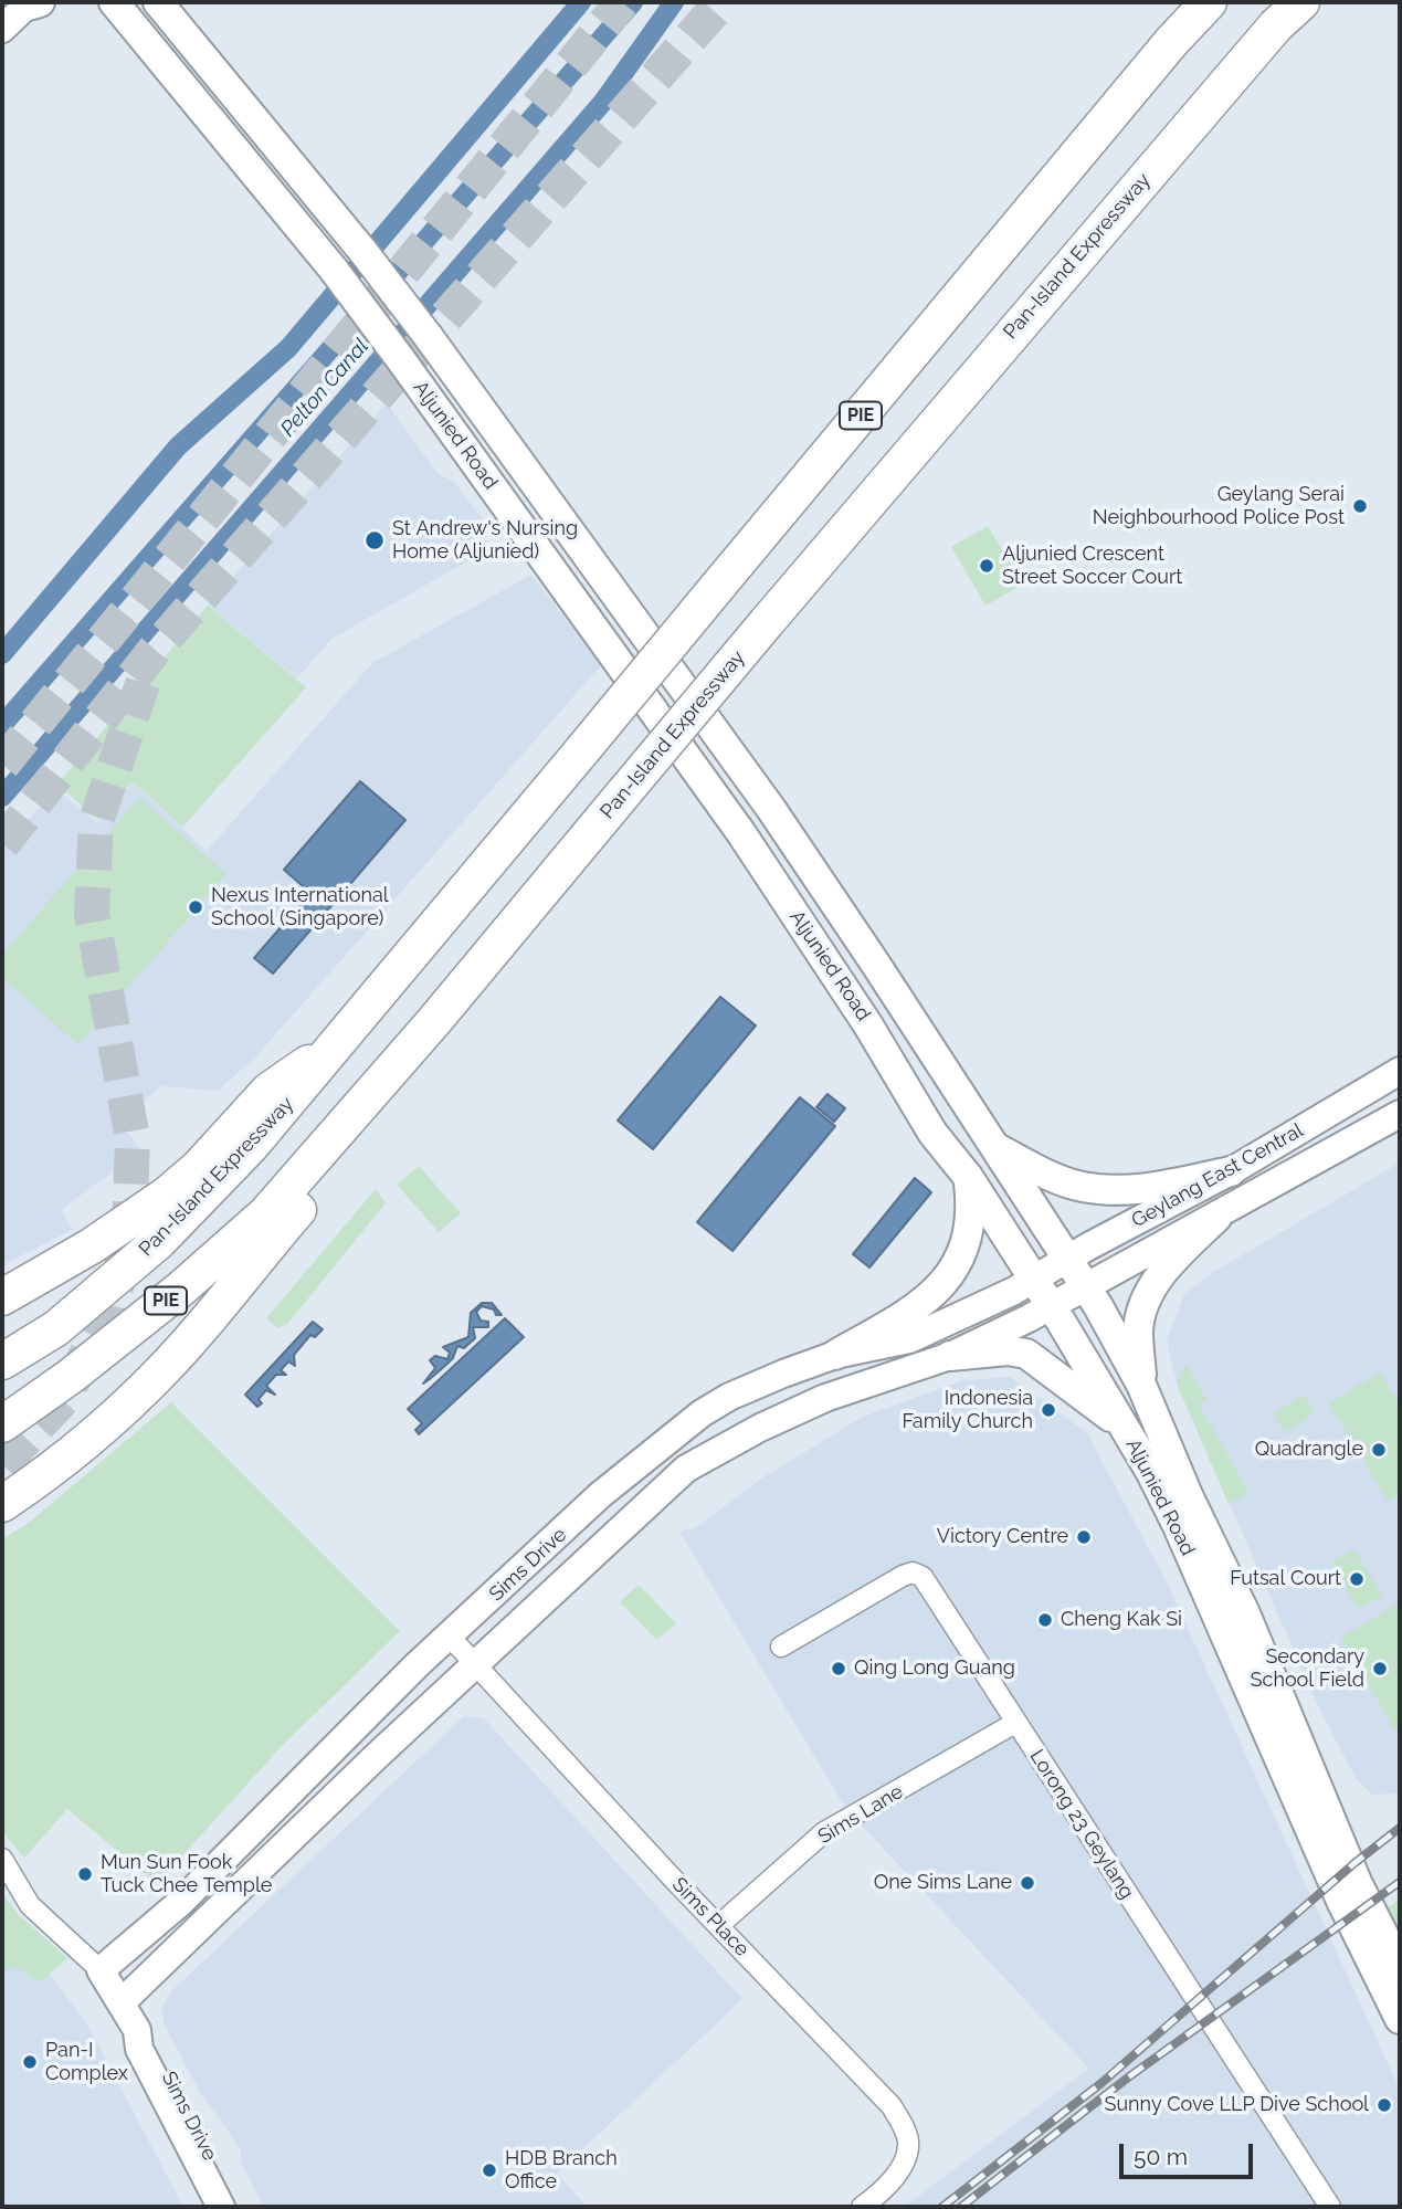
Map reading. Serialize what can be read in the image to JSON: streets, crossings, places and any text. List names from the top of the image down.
{
  "streets": {
    "highway": ["Pan-Island Expressway", "PIE"],
    "main road": ["Aljunied Road"],
    "street": [
      "Geylang East Central",
      "Sims Drive",
      "Sims Lane",
      "Lorong 23 Geylang",
      "Sims Place"
    ]
  },
  "crossings": [
    ["Pan-Island Expressway", "PIE"],
    ["Aljunied Road", "Geylang East Central"],
    ["Aljunied Road", "Sims Drive"],
    ["Geylang East Central", "Sims Drive"],
    ["Sims Drive", "Sims Place"],
    ["Sims Lane", "Lorong 23 Geylang"],
    ["Sims Lane", "Sims Place"]
  ],
  "water": ["Pelton Canal"],
  "places": [
    "Geylang Serai Neighbourhood Police Post",
    "St Andrew's Nursing Home (Aljunied)",
    "Aljunied Crescent Street Soccer Court",
    "Nexus International School (Singapore)",
    "Indonesia Family Church",
    "Quadrangle",
    "Victory Centre",
    "Futsal Court",
    "Cheng Kak Si",
    "Qing Long Guang",
    "Secondary School Field",
    "Mun Sun Fook Tuck Chee Temple",
    "One Sims Lane",
    "Pan-I Complex",
    "Sunny Cove LLP Dive School",
    "HDB Branch Office"
  ],
  "scale_bar": "50 m"
}
